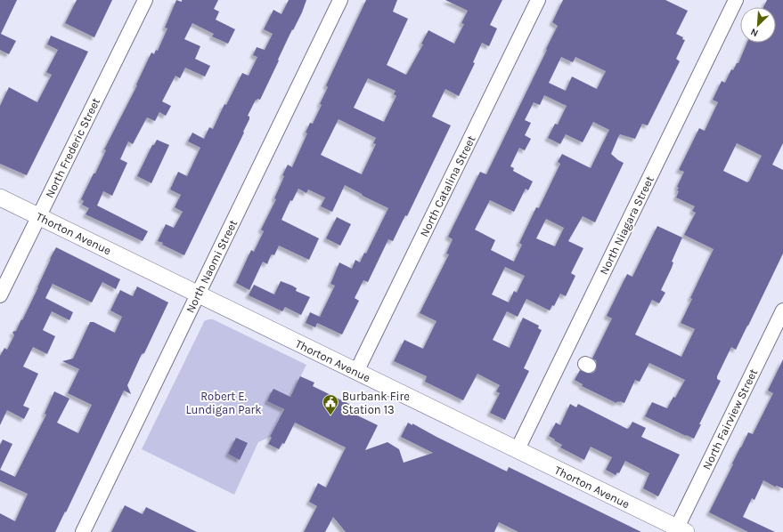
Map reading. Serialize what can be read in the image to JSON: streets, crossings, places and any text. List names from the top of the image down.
{
  "streets": {
    "street": [
      "North Frederic Street",
      "North Catalina Street",
      "North Niagara Street",
      "Thorton Avenue",
      "North Naomi Street",
      "North Fairview Street"
    ]
  },
  "crossings": [
    ["North Frederic Street", "Thorton Avenue"],
    ["North Catalina Street", "Thorton Avenue"],
    ["North Niagara Street", "Thorton Avenue"],
    ["Thorton Avenue", "North Naomi Street"],
    ["Thorton Avenue", "North Fairview Street"]
  ],
  "parks": ["Robert E. Lundigan Park"],
  "places": {
    "public building": ["Burbank Fire Station 13"]
  },
  "north": "bottom left"
}
